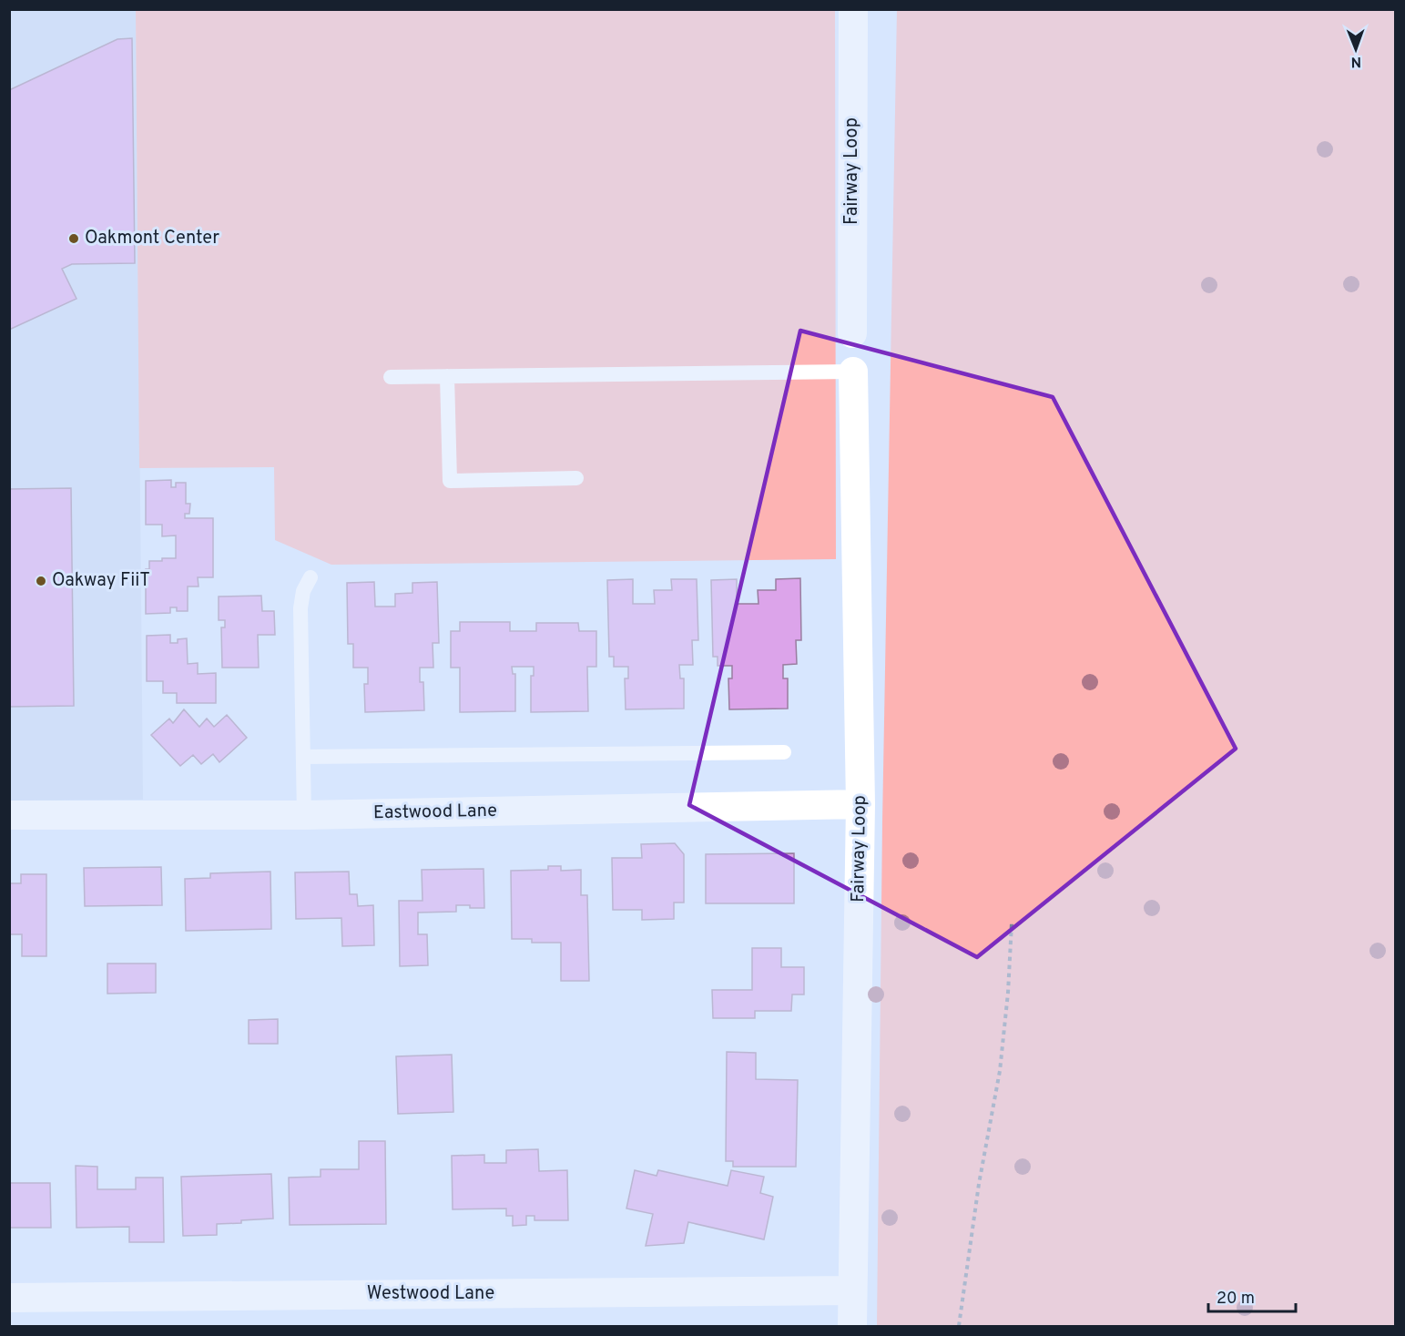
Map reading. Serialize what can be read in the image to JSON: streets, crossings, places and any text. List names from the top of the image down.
{
  "streets": {
    "street": ["Fairway Loop", "Eastwood Lane", "Westwood Lane"]
  },
  "crossings": [
    ["Fairway Loop", "Eastwood Lane"],
    ["Fairway Loop", "Westwood Lane"]
  ],
  "places": ["Oakmont Center", "Oakway FiiT"],
  "scale_bar": "20 m",
  "north": "bottom"
}
